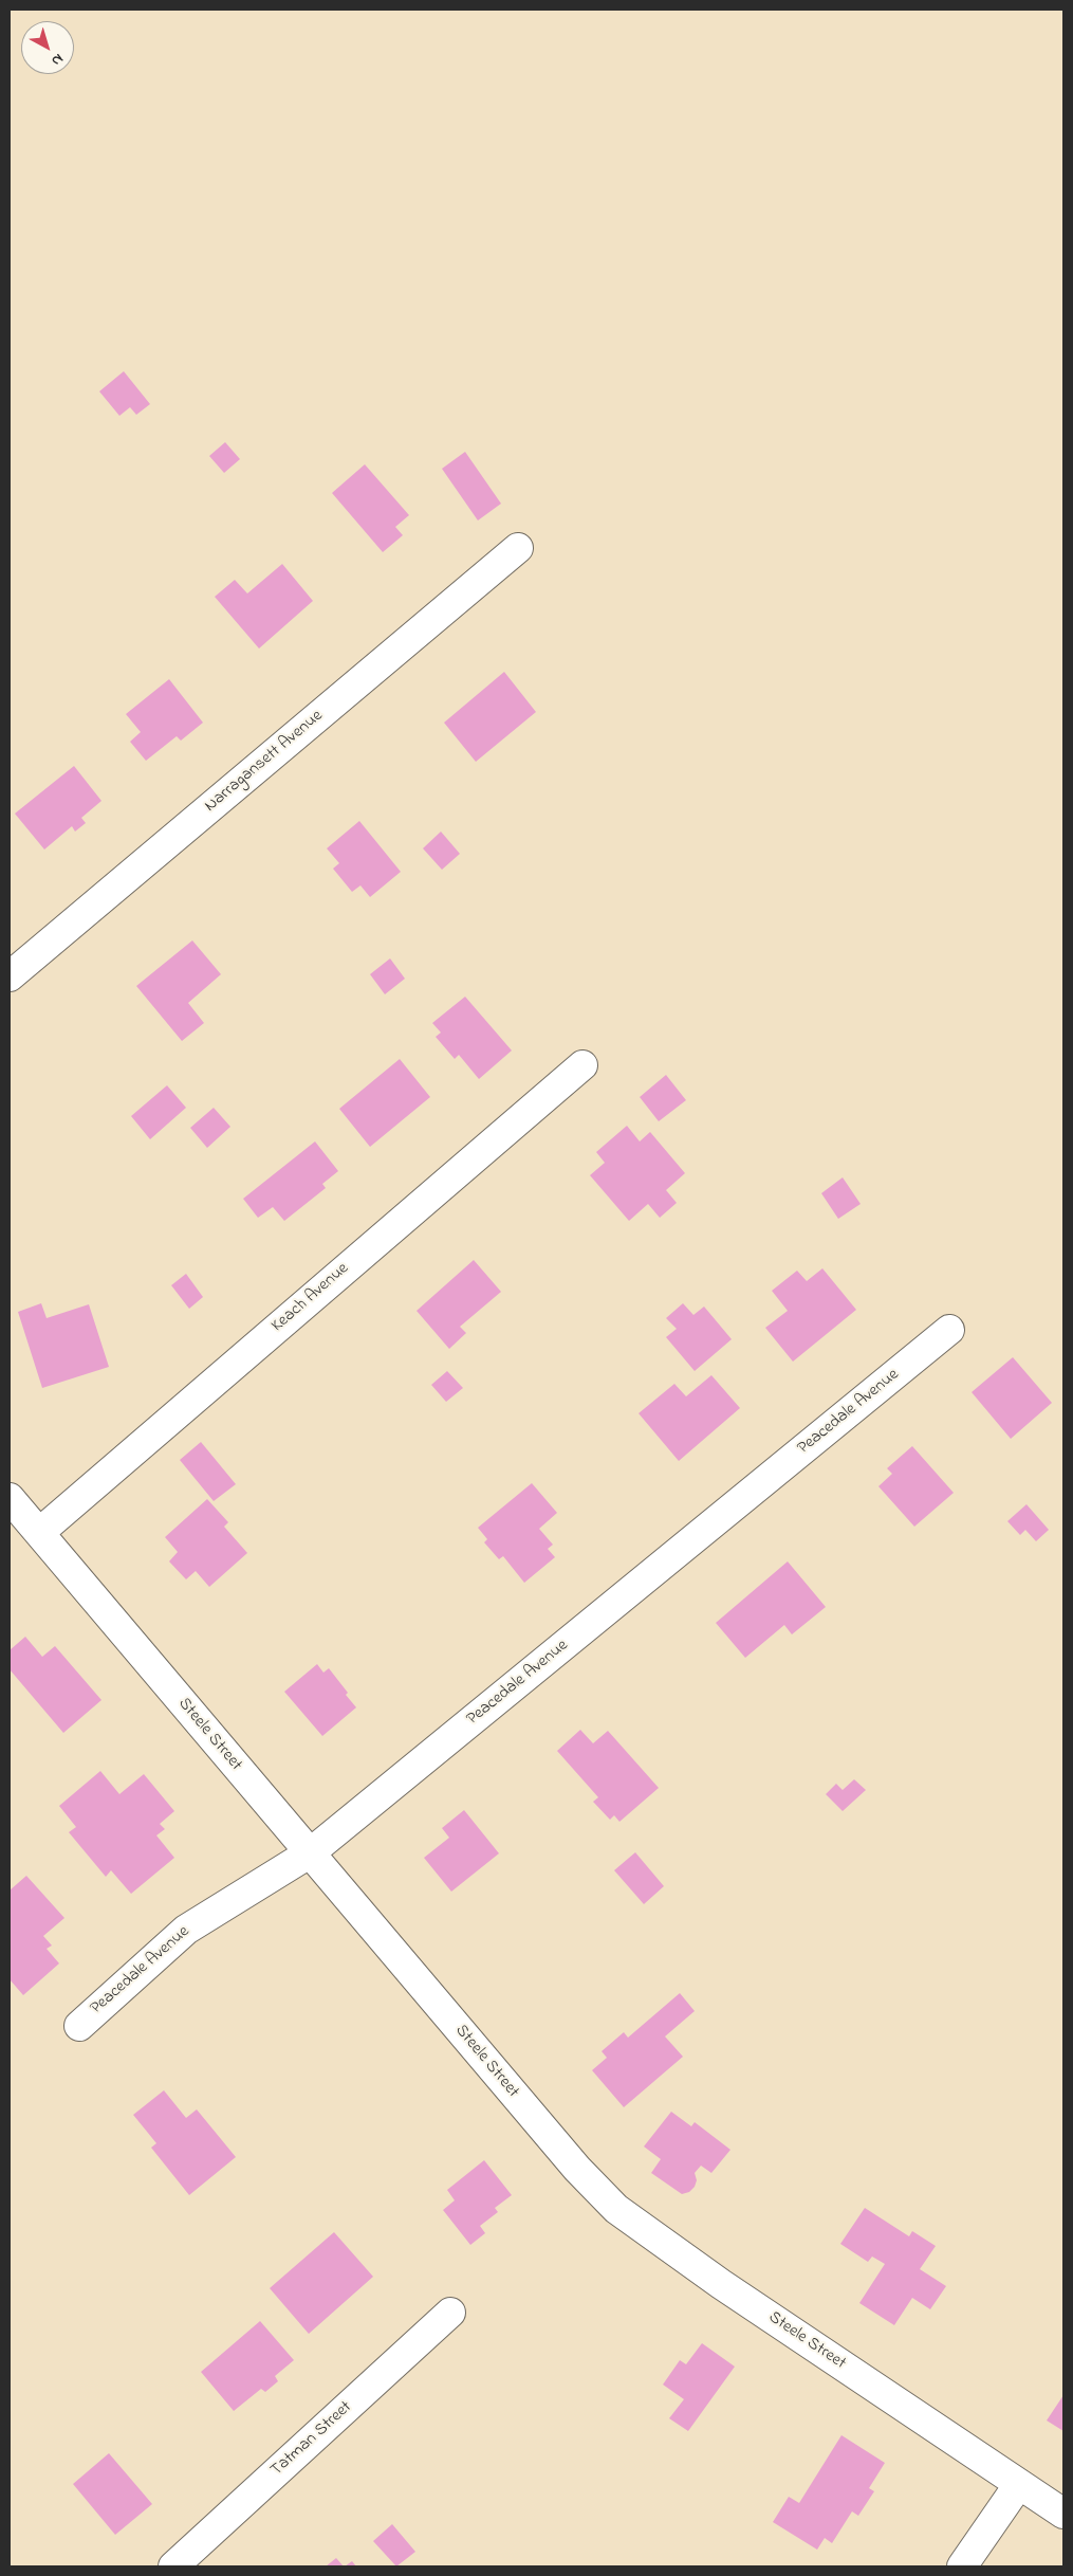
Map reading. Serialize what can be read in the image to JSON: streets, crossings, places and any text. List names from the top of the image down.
{
  "streets": {
    "street": [
      "Narragansett Avenue",
      "Keach Avenue",
      "Peacedale Avenue",
      "Steele Street",
      "Tatman Street"
    ]
  },
  "crossings": [
    ["Keach Avenue", "Steele Street"],
    ["Peacedale Avenue", "Steele Street"]
  ],
  "north": "bottom right"
}
